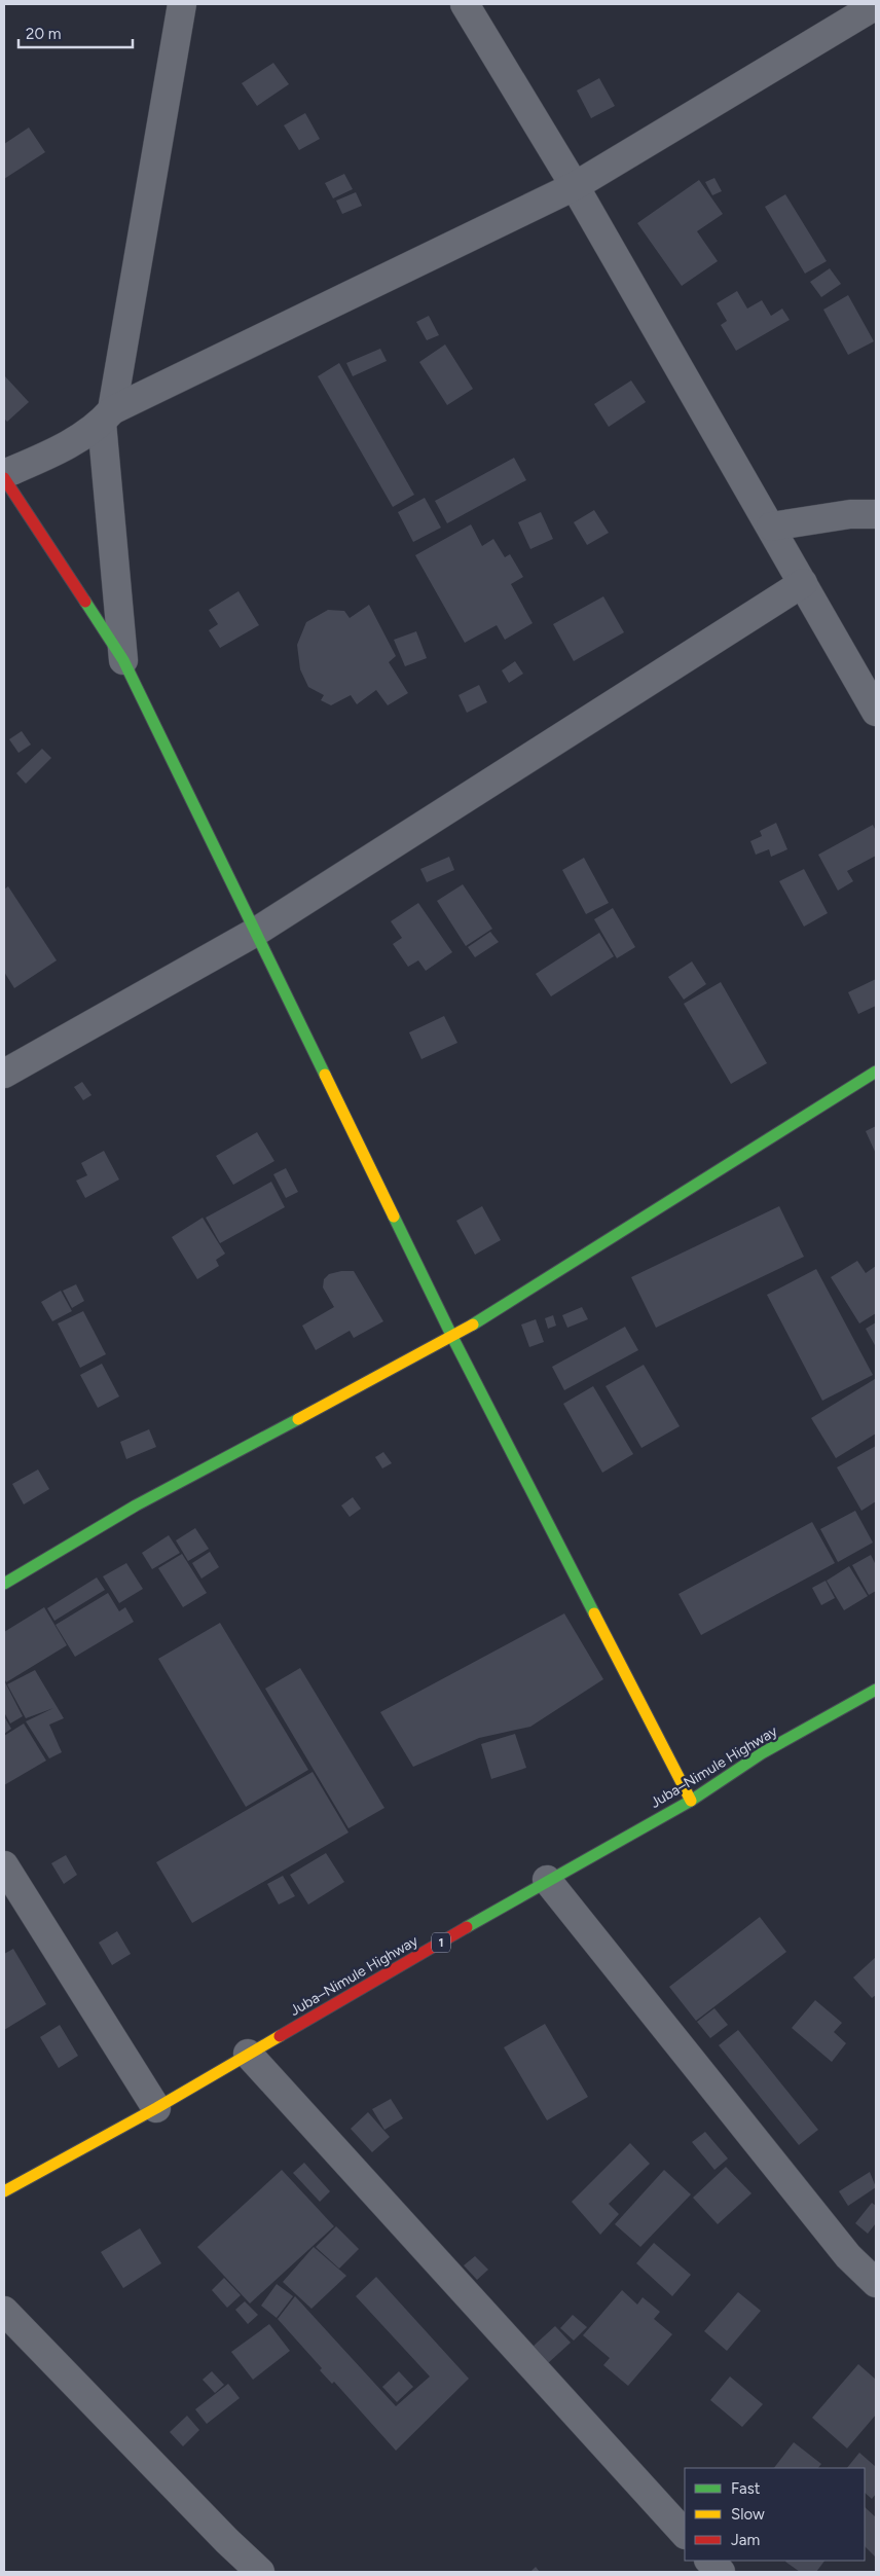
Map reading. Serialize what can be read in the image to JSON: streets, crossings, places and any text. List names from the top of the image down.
{
  "streets": {
    "street": ["Juba–Nimule Highway", "1"]
  },
  "legend": ["Fast", "Slow", "Jam"],
  "scale_bar": "20 m"
}
